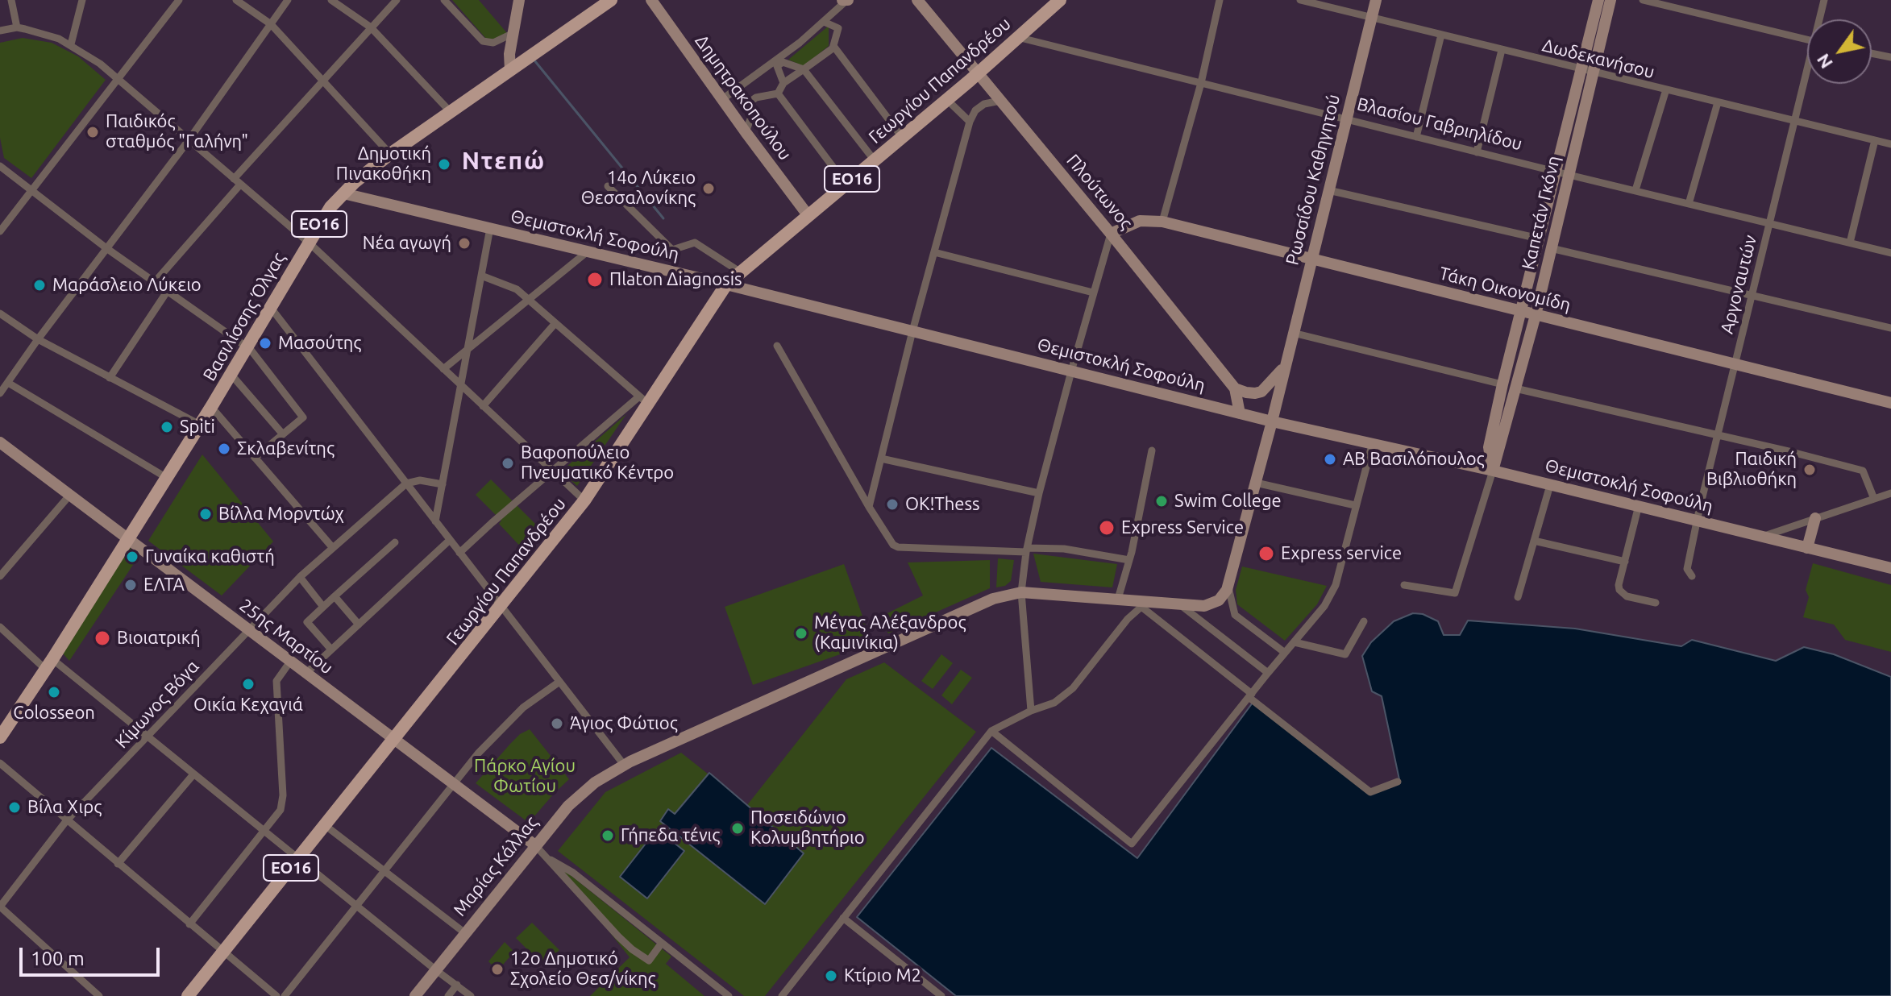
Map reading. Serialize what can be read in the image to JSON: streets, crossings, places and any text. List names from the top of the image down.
{
  "streets": {
    "main road": [
      "Γεωργίου Παπανδρέου",
      "Δημητρακοπούλου",
      "ΕΟ16",
      "Ρωσσίδου Καθηγητού",
      "Πλούτωνος",
      "Καπετάν Γκόνη",
      "Θεμιστοκλή Σοφούλη",
      "Τάκη Οικονομίδη",
      "Βασιλίσσης Όλγας",
      "25ης Μαρτίου",
      "Μαρίας Κάλλας"
    ],
    "street": [
      "Δωδεκανήσου",
      "Βλασίου Γαβριηλίδου",
      "Αργοναυτών",
      "Κίμωνος Βόγα"
    ]
  },
  "crossings": [
    ["Δωδεκανήσου", "Ρωσσίδου Καθηγητού"],
    ["Δωδεκανήσου", "Καπετάν Γκόνη"],
    ["Δωδεκανήσου", "Αργοναυτών"],
    ["Γεωργίου Παπανδρέου", "Δημητρακοπούλου"],
    ["Γεωργίου Παπανδρέου", "Βλασίου Γαβριηλίδου"],
    ["Γεωργίου Παπανδρέου", "Πλούτωνος"],
    ["Γεωργίου Παπανδρέου", "Θεμιστοκλή Σοφούλη"],
    ["Γεωργίου Παπανδρέου", "25ης Μαρτίου"],
    ["Βλασίου Γαβριηλίδου", "Ρωσσίδου Καθηγητού"],
    ["Βλασίου Γαβριηλίδου", "Καπετάν Γκόνη"],
    ["Βλασίου Γαβριηλίδου", "Αργοναυτών"],
    ["Ρωσσίδου Καθηγητού", "Θεμιστοκλή Σοφούλη"],
    ["Ρωσσίδου Καθηγητού", "Τάκη Οικονομίδη"],
    ["Πλούτωνος", "Θεμιστοκλή Σοφούλη"],
    ["Πλούτωνος", "Τάκη Οικονομίδη"],
    ["Καπετάν Γκόνη", "Θεμιστοκλή Σοφούλη"],
    ["Καπετάν Γκόνη", "Τάκη Οικονομίδη"],
    ["Θεμιστοκλή Σοφούλη", "Αργοναυτών"],
    ["Θεμιστοκλή Σοφούλη", "Βασιλίσσης Όλγας"],
    ["Αργοναυτών", "Τάκη Οικονομίδη"],
    ["Βασιλίσσης Όλγας", "25ης Μαρτίου"],
    ["25ης Μαρτίου", "Κίμωνος Βόγα"],
    ["25ης Μαρτίου", "Μαρίας Κάλλας"]
  ],
  "districts": ["Ντεπώ"],
  "parks": ["Πάρκο Αγίου Φωτίου"],
  "places": [
    "Παιδικός σταθμός \"Γαλήνη\"",
    "Δημοτική Πινακοθήκη",
    "14ο Λύκειο Θεσσαλονίκης",
    "Νέα αγωγή",
    "Πlaton Δiagnosis",
    "Μαράσλειο Λύκειο",
    "Μασούτης",
    "Spiti",
    "Σκλαβενίτης",
    "ΑΒ Βασιλόπουλος",
    "Βαφοπούλειο Πνευματικό Κέντρο",
    "Παιδική Βιβλιοθήκη",
    "Swim College",
    "OK!Thess",
    "Βίλλα Μορντώχ",
    "Express Service",
    "Express service",
    "Γυναίκα καθιστή",
    "ΕΛΤΑ",
    "Μέγας Αλέξανδρος (Καμινίκια)",
    "Βιοιατρική",
    "Οικία Κεχαγιά",
    "Colosseon",
    "Άγιος Φώτιος",
    "Βίλα Χιρς",
    "Ποσειδώνιο Κολυμβητήριο",
    "Γήπεδα τένις",
    "12ο Δημοτικό Σχολείο Θεσ/νίκης",
    "Κτίριο Μ2"
  ],
  "scale_bar": "100 m",
  "north": "bottom left"
}
